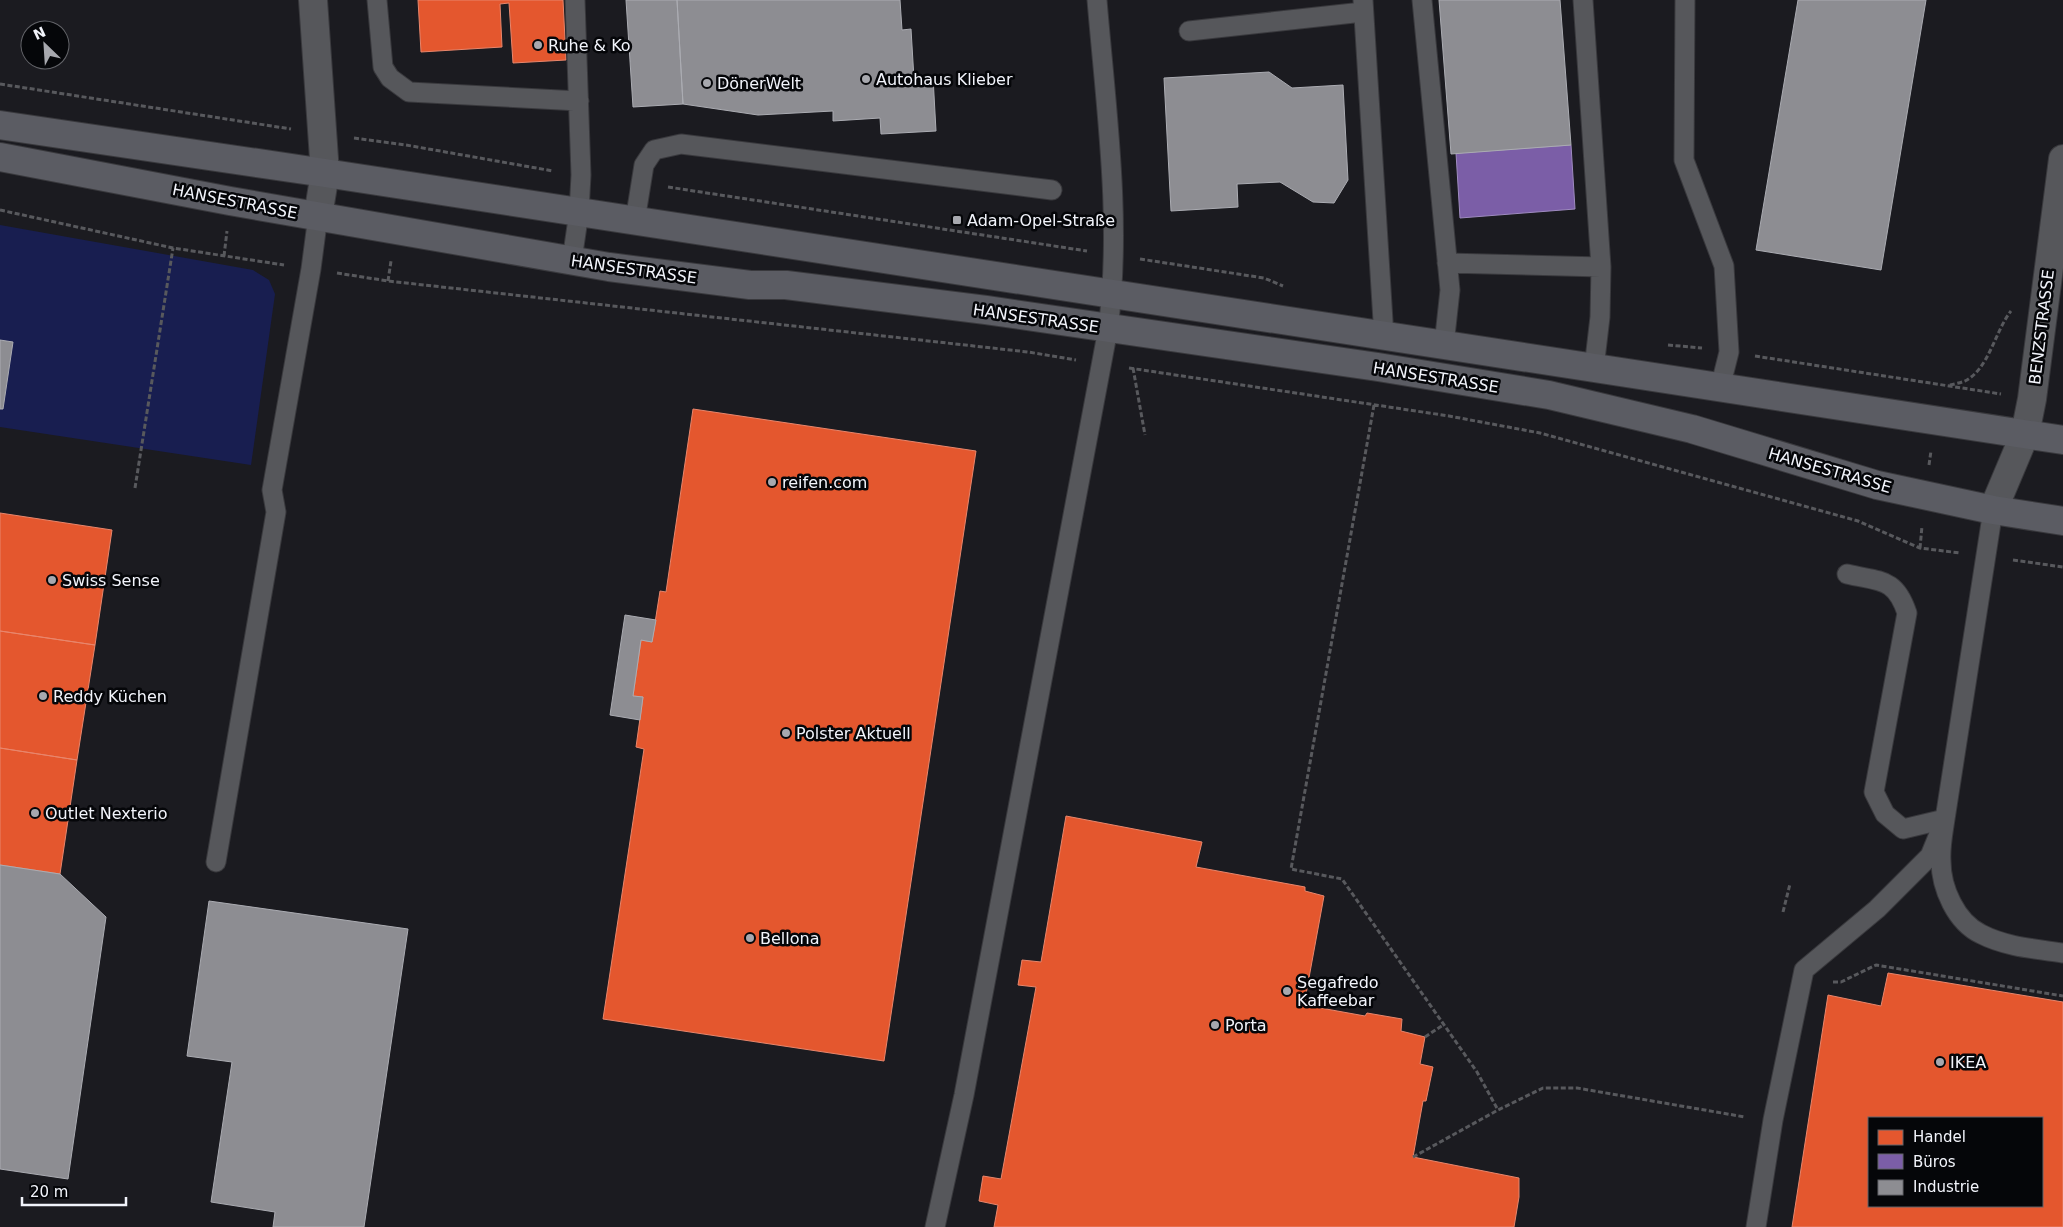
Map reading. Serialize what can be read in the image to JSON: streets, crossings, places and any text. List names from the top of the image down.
{
  "streets": {
    "main road": ["HANSESTRASSE"],
    "street": ["BENZSTRASSE"]
  },
  "crossings": [
    ["HANSESTRASSE", "BENZSTRASSE"]
  ],
  "places": {
    "other": [
      "Ruhe & Ko",
      "Autohaus Klieber",
      "DönerWelt",
      "reifen.com",
      "Swiss Sense",
      "Reddy Küchen",
      "Polster Aktuell",
      "Outlet Nexterio",
      "Bellona",
      "Segafredo Kaffeebar",
      "Porta",
      "IKEA"
    ],
    "transit": ["Adam-Opel-Straße"]
  },
  "legend": ["Handel", "Büros", "Industrie"],
  "scale_bar": "20 m",
  "north": "top left"
}
